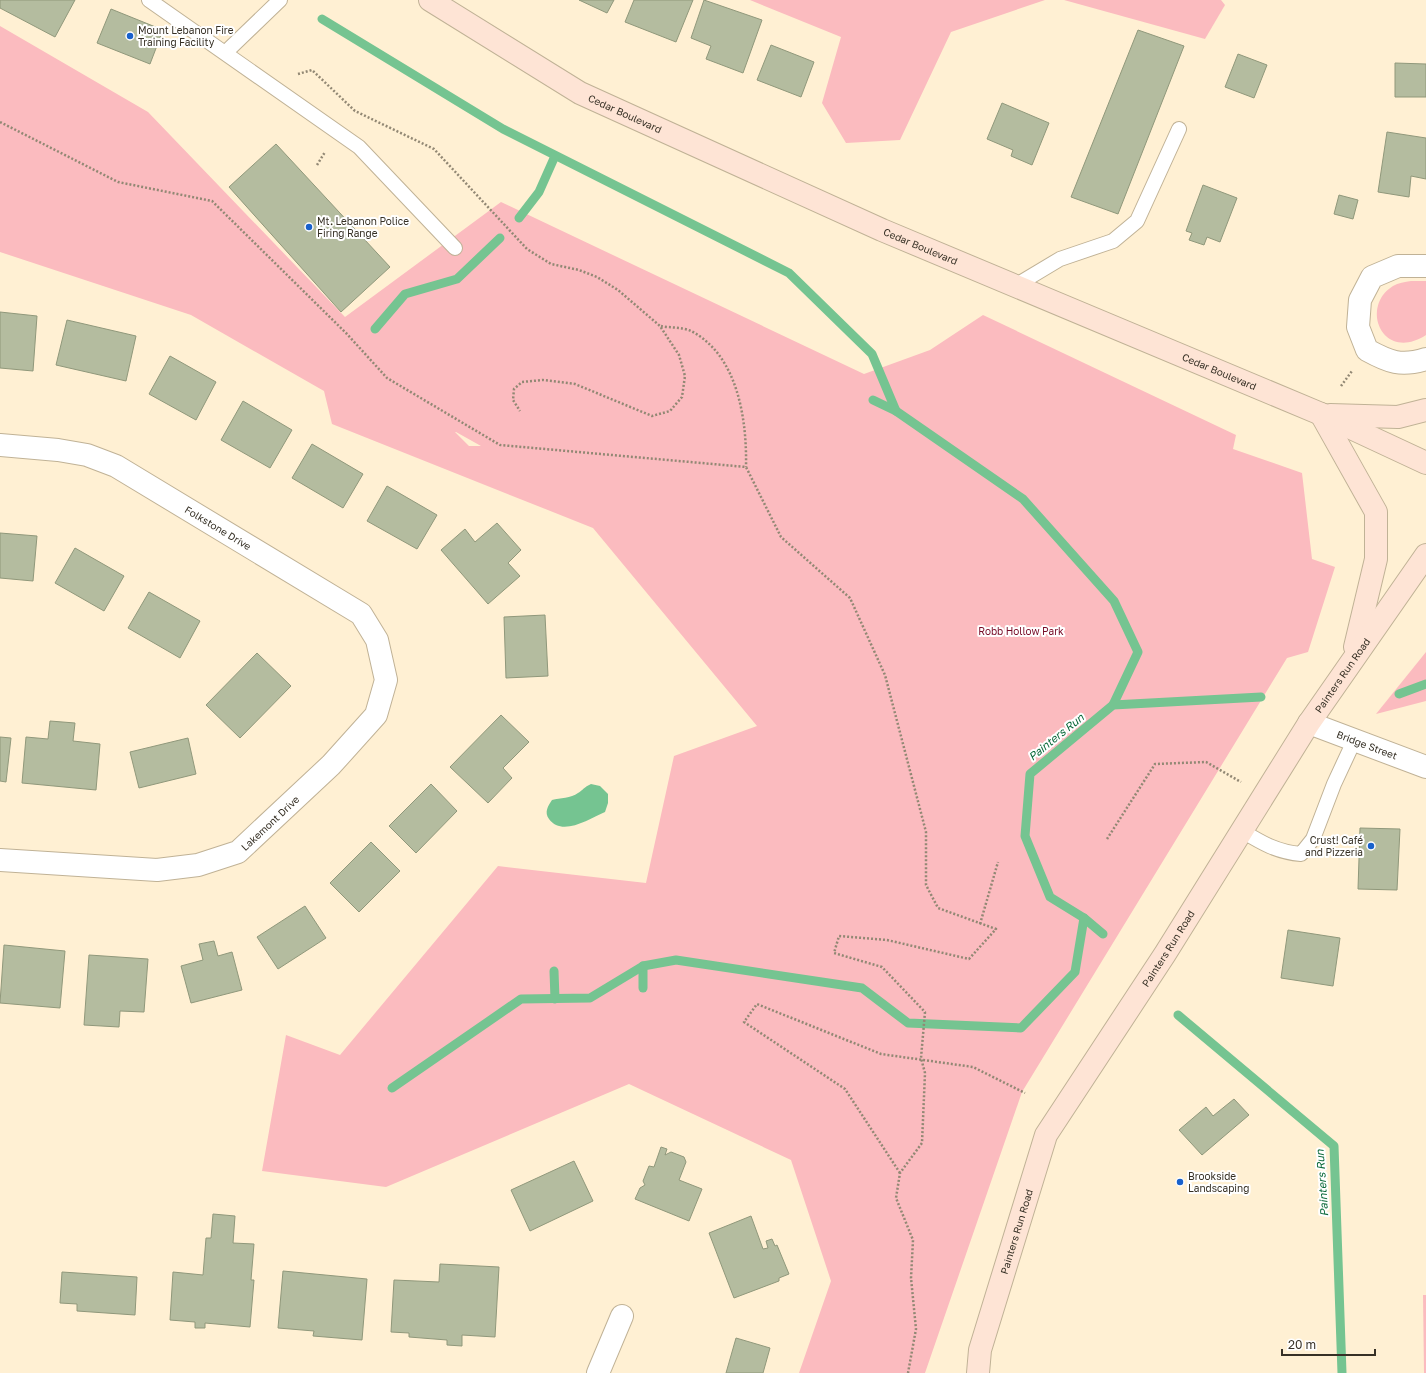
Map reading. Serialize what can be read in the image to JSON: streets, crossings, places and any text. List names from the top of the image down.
{
  "streets": {
    "street": [
      "Cedar Boulevard",
      "Folkstone Drive",
      "Painters Run Road",
      "Bridge Street",
      "Lakemont Drive"
    ]
  },
  "crossings": [
    ["Folkstone Drive", "Lakemont Drive"],
    ["Painters Run Road", "Bridge Street"]
  ],
  "water": ["Painters Run"],
  "parks": ["Robb Hollow Park"],
  "places": [
    "Mount Lebanon Fire Training Facility",
    "Mt. Lebanon Police Firing Range",
    "Crust! Café and Pizzeria",
    "Brookside Landscaping"
  ],
  "scale_bar": "20 m"
}
